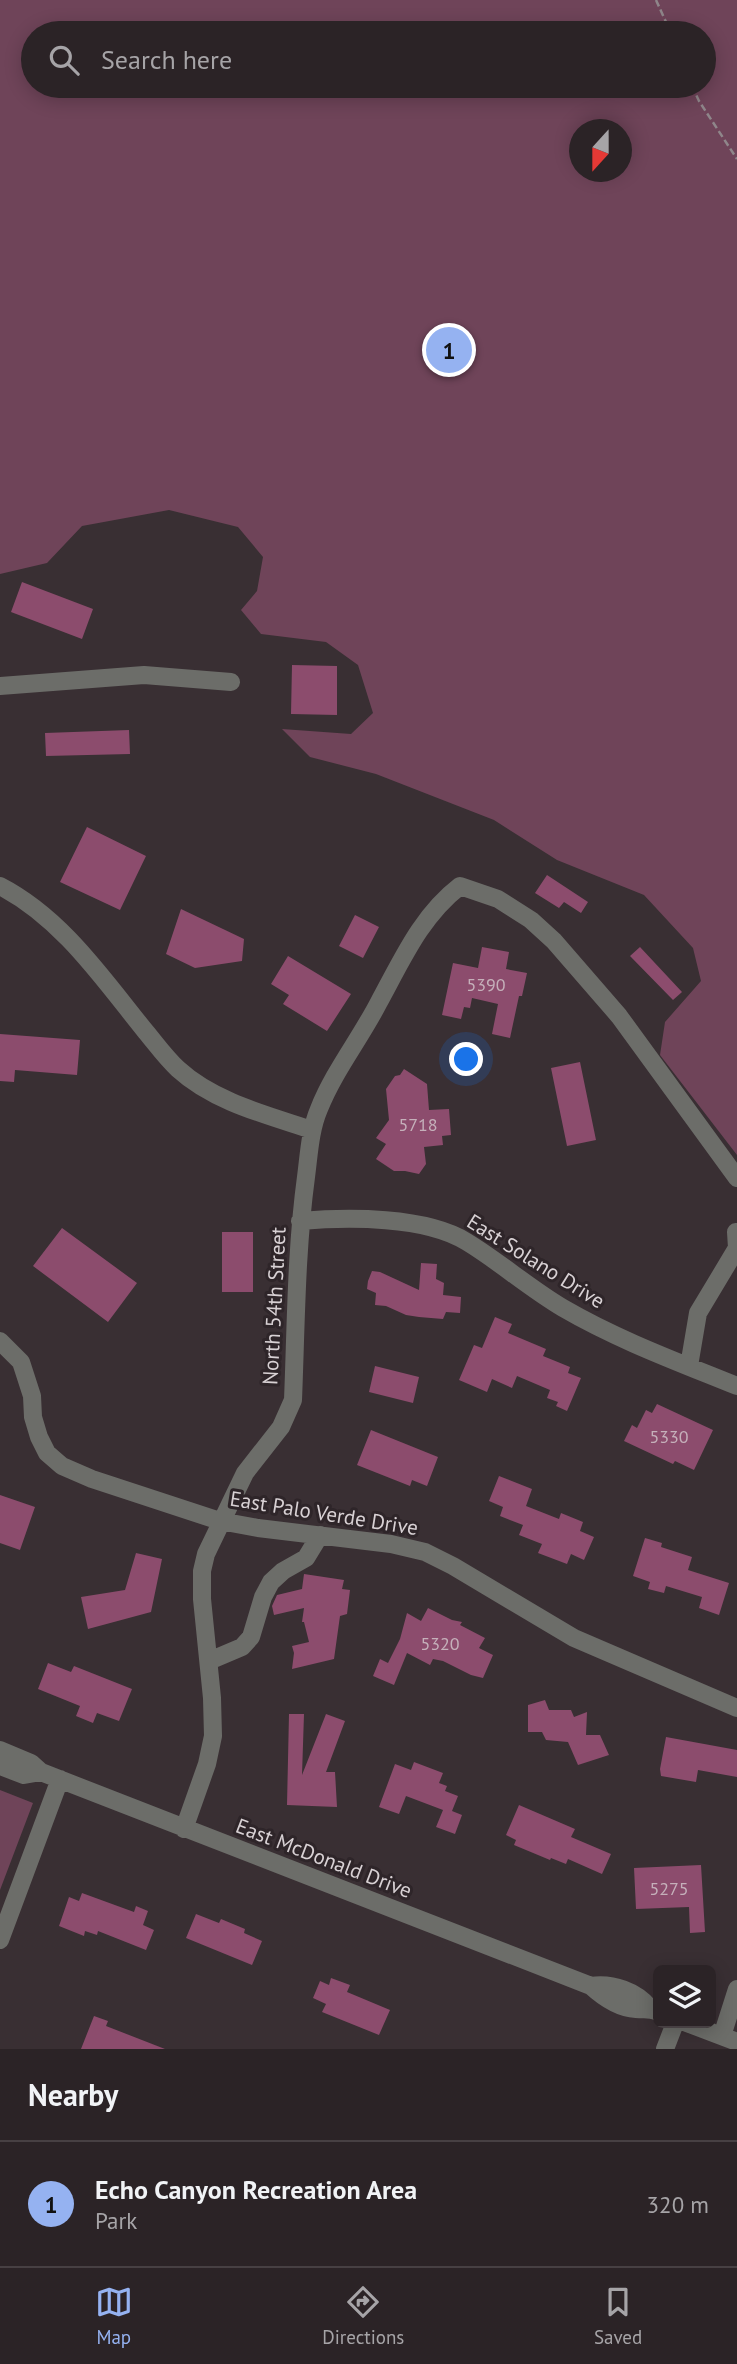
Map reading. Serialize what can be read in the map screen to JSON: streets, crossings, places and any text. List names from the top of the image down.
{
  "streets": {
    "street": [
      "East Solano Drive",
      "North 54th Street",
      "East Palo Verde Drive",
      "East McDonald Drive"
    ]
  },
  "crossings": [
    ["East Solano Drive", "North 54th Street"],
    ["North 54th Street", "East Palo Verde Drive"],
    ["North 54th Street", "East McDonald Drive"]
  ],
  "house_numbers": [
    "5390",
    "5718",
    "5330",
    "5320",
    "5275"
  ],
  "north": "bottom",
  "page": {
    "search": "Search here",
    "pins": "1",
    "heading": "Nearby",
    "list": [
      {
        "mark": "1",
        "name": "Echo Canyon Recreation Area",
        "note": "Park",
        "value": "320 m"
      }
    ],
    "nav": ["Map", "Directions", "Saved"]
  }
}
